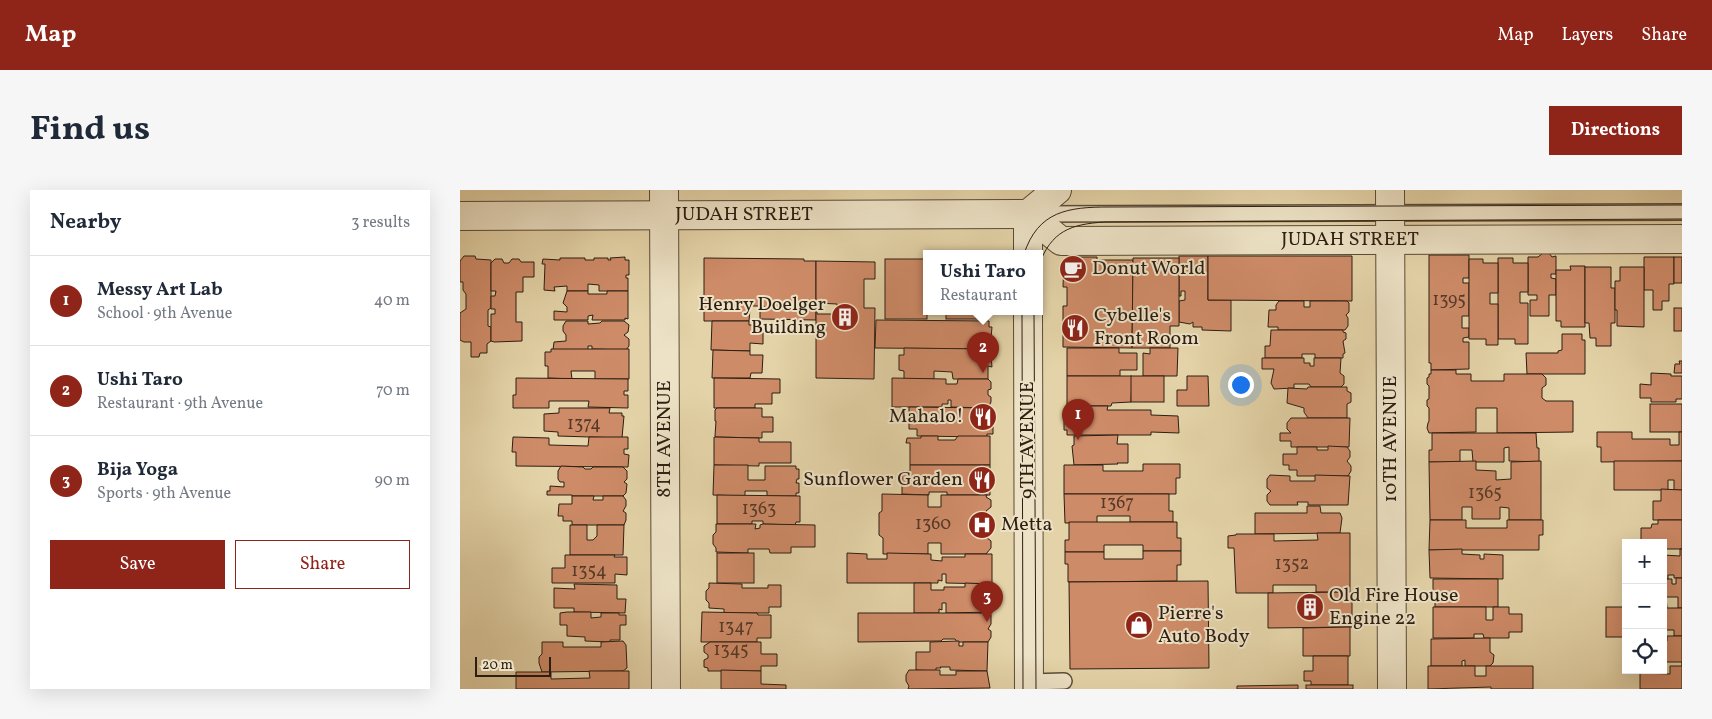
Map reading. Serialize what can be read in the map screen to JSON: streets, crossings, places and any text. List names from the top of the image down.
{
  "streets": {
    "street": [
      "JUDAH STREET",
      "8TH AVENUE",
      "10TH AVENUE",
      "9TH AVENUE"
    ]
  },
  "crossings": [
    ["JUDAH STREET", "8TH AVENUE"],
    ["JUDAH STREET", "10TH AVENUE"]
  ],
  "places": {
    "cafe": ["Donut World"],
    "building": ["Henry Doelger Building", "Old Fire House Engine 22"],
    "restaurant": ["Cybelle's Front Room", "Mahalo!", "Sunflower Garden"],
    "hospital": ["Metta"],
    "shop": ["Pierre's Auto Body"]
  },
  "house_numbers": [
    "1395",
    "1374",
    "1365",
    "1367",
    "1363",
    "1360",
    "1352",
    "1354",
    "1347",
    "1345"
  ],
  "scale_bar": "20 m",
  "page": {
    "header": "Map",
    "nav": ["Map", "Layers", "Share"],
    "title": "Find us",
    "buttons": [
      "Directions",
      ["Save", "Share"]
    ],
    "heading": ["Nearby", "3 results"],
    "popup": ["Ushi Taro", "Restaurant"],
    "list": [
      {
        "mark": "1",
        "name": "Messy Art Lab",
        "note": "School · 9th Avenue",
        "value": "40 m"
      },
      {
        "mark": "2",
        "name": "Ushi Taro",
        "note": "Restaurant · 9th Avenue",
        "value": "70 m"
      },
      {
        "mark": "3",
        "name": "Bija Yoga",
        "note": "Sports · 9th Avenue",
        "value": "90 m"
      }
    ],
    "pins": ["2", "1", "3"],
    "map_buttons": ["+", "−"],
    "scale": "20 m"
  }
}
